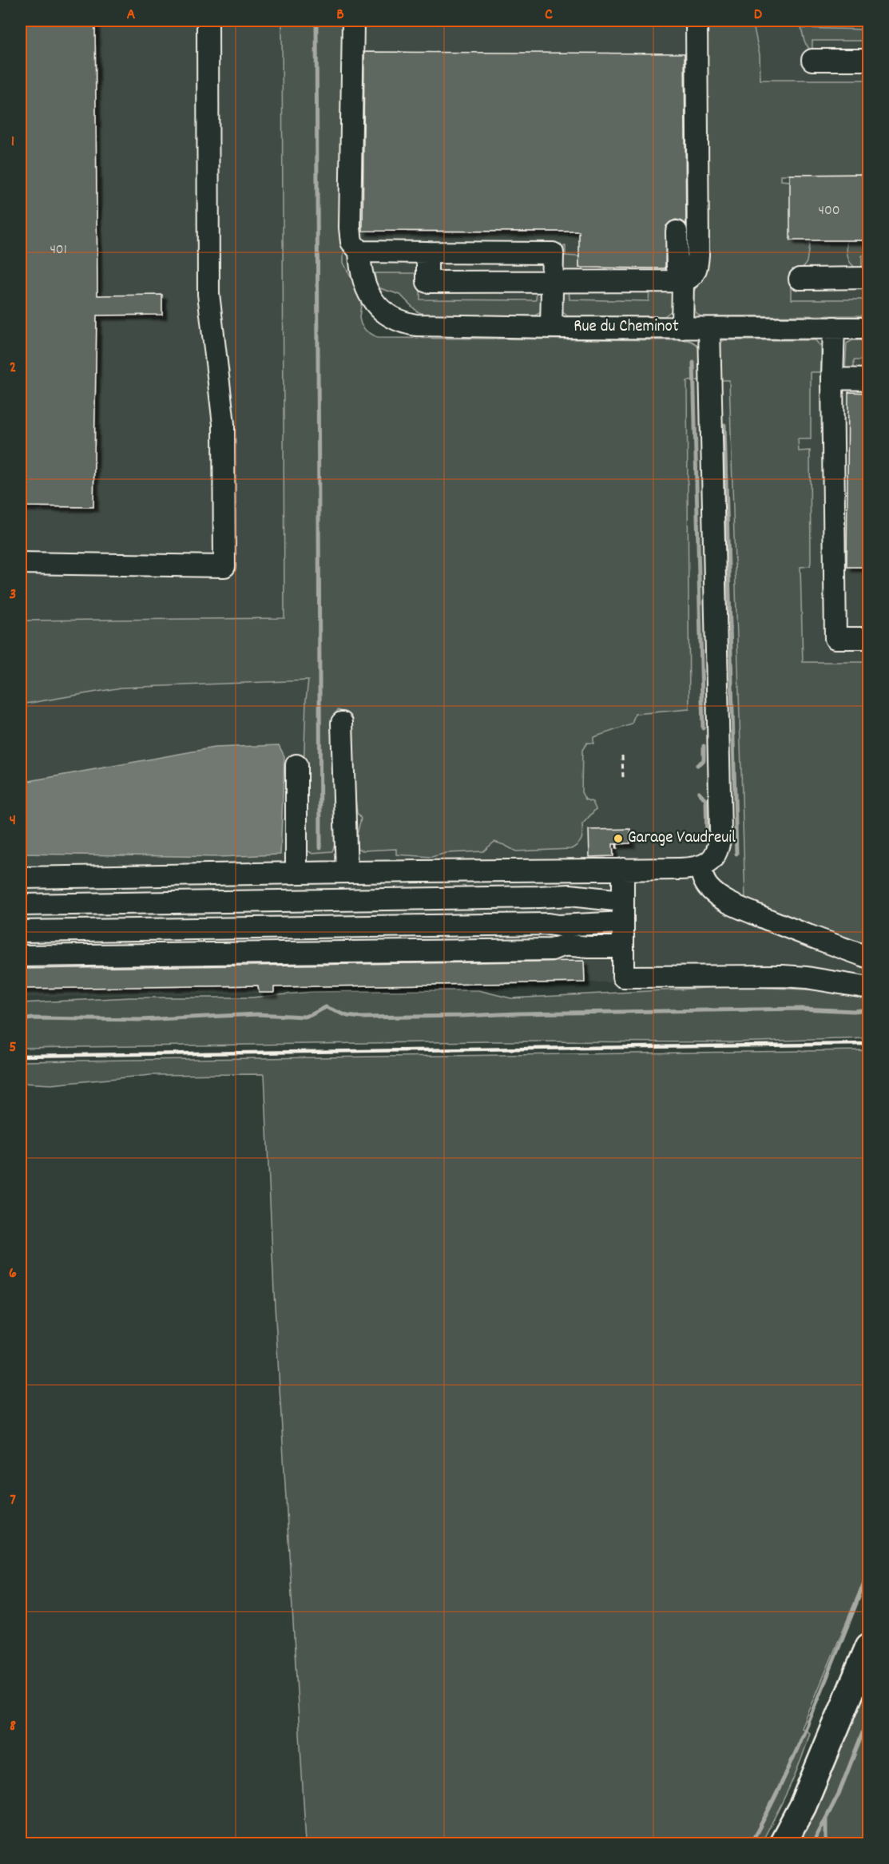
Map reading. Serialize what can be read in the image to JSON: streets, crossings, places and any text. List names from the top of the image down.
{
  "streets": {
    "street": ["Rue du Cheminot"]
  },
  "places": ["Garage Vaudreuil"],
  "house_numbers": ["400", "401"],
  "grid": {
    "columns": [
      "A",
      "B",
      "C",
      "D"
    ],
    "rows": [
      "1",
      "2",
      "3",
      "4",
      "5",
      "6",
      "7",
      "8"
    ]
  }
}
